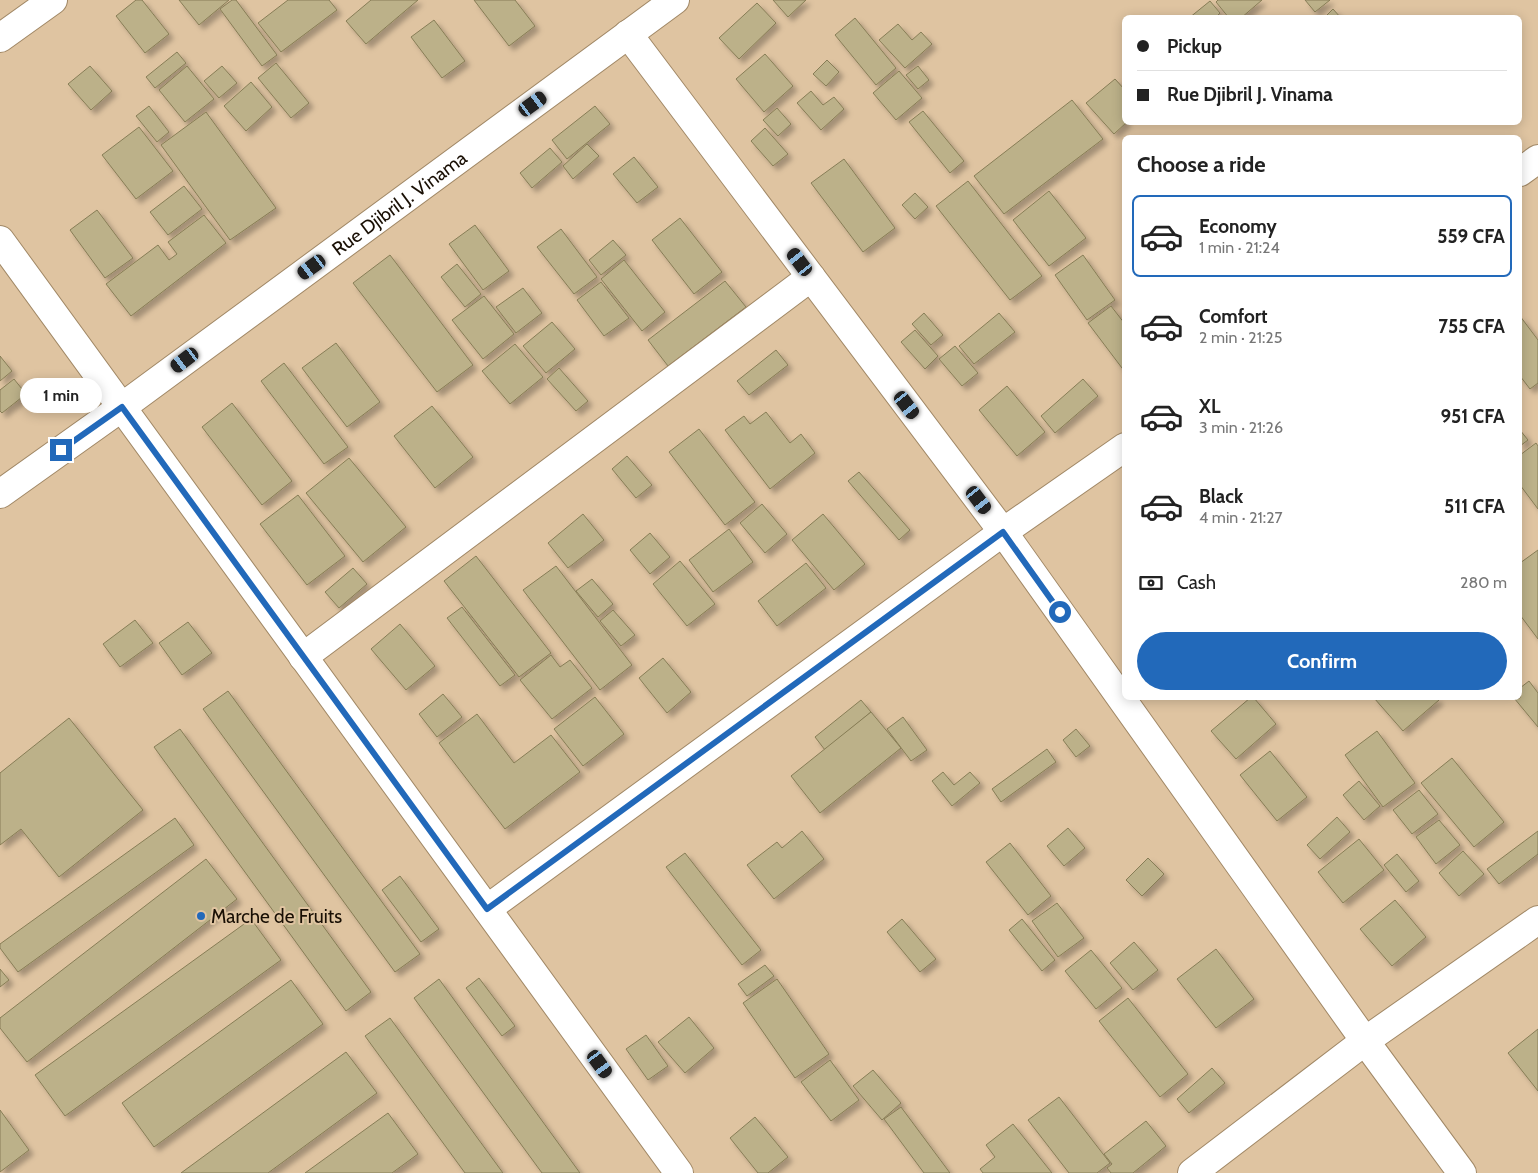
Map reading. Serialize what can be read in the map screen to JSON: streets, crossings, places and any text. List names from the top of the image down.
{
  "streets": {
    "street": ["Rue Djibril J. Vinama"]
  },
  "places": ["Marche de Fruits"],
  "page": {
    "banner": ["Pickup", "Rue Djibril J. Vinama"],
    "heading": "Choose a ride",
    "list": [
      {
        "name": "Economy",
        "note": "1 min · 21:24",
        "value": "559 CFA"
      },
      {
        "name": "Comfort",
        "note": "2 min · 21:25",
        "value": "755 CFA"
      },
      {
        "name": "XL",
        "note": "3 min · 21:26",
        "value": "951 CFA"
      },
      {
        "name": "Black",
        "note": "4 min · 21:27",
        "value": "511 CFA"
      }
    ],
    "bubble": "1 min",
    "pay": ["Cash", "280 m"],
    "buttons": "Confirm"
  }
}
